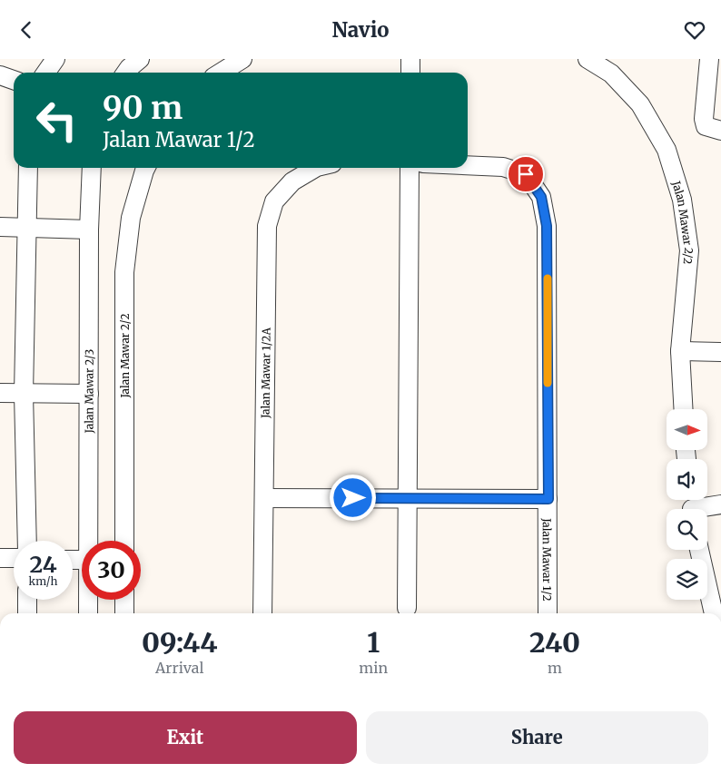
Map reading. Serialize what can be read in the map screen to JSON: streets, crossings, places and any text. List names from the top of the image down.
{
  "streets": {
    "street": [
      "Jalan Mawar 2/2",
      "Jalan Mawar 1/2A",
      "Jalan Mawar 2/3",
      "Jalan Mawar 1/2"
    ]
  },
  "north": "right",
  "page": {
    "header": "Navio",
    "turn": ["90 m", "Jalan Mawar 1/2"],
    "speed": "24 km/h",
    "limit": "30",
    "eta": [
      "09:44",
      "Arrival",
      "1",
      "min",
      "240",
      "m"
    ],
    "buttons": ["Exit", "Share"]
  }
}
